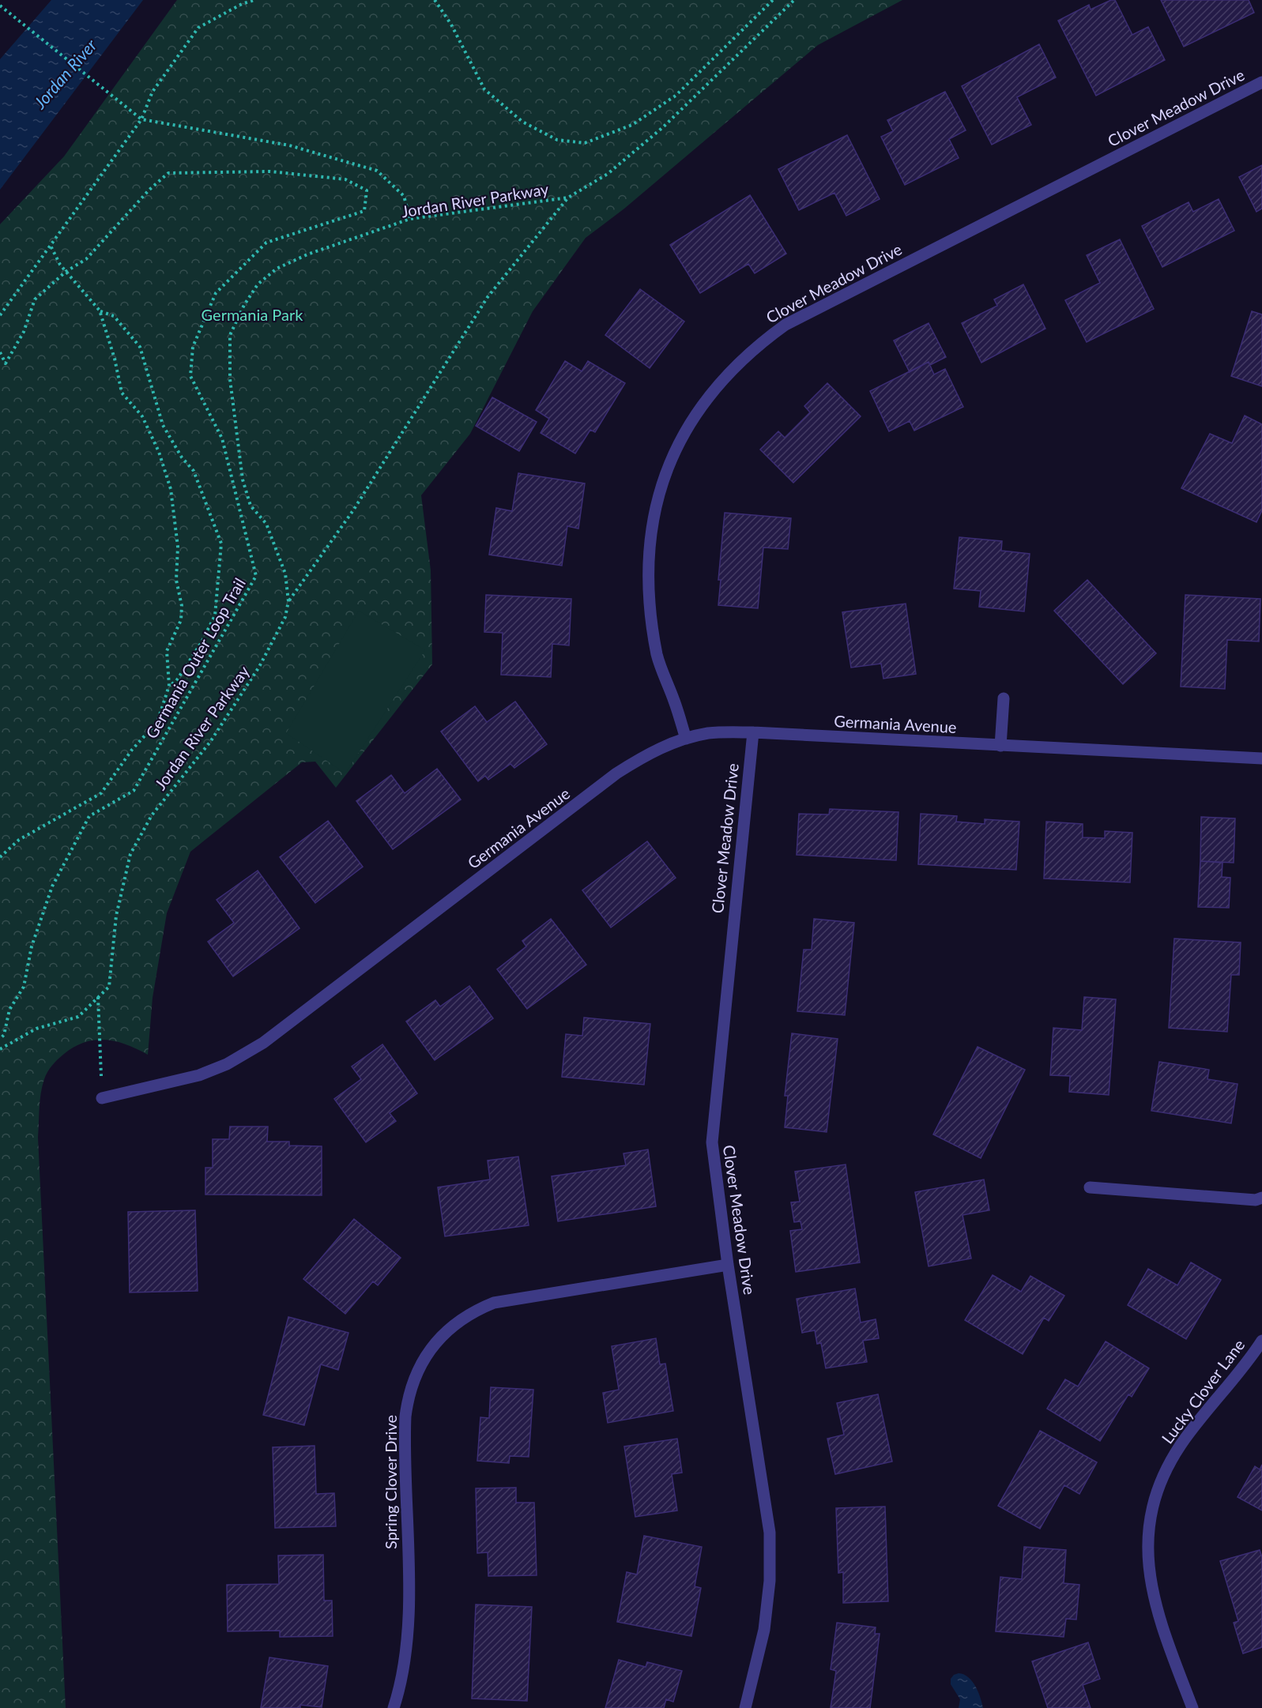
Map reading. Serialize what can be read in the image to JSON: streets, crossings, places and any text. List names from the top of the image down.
{
  "streets": {
    "street": [
      "Clover Meadow Drive",
      "Germania Avenue",
      "Lucky Clover Lane",
      "Spring Clover Drive"
    ],
    "path": ["Jordan River Parkway", "Germania Outer Loop Trail"]
  },
  "crossings": [
    ["Clover Meadow Drive", "Germania Avenue"],
    ["Clover Meadow Drive", "Spring Clover Drive"]
  ],
  "water": ["Jordan River"],
  "parks": ["Germania Park"]
}
